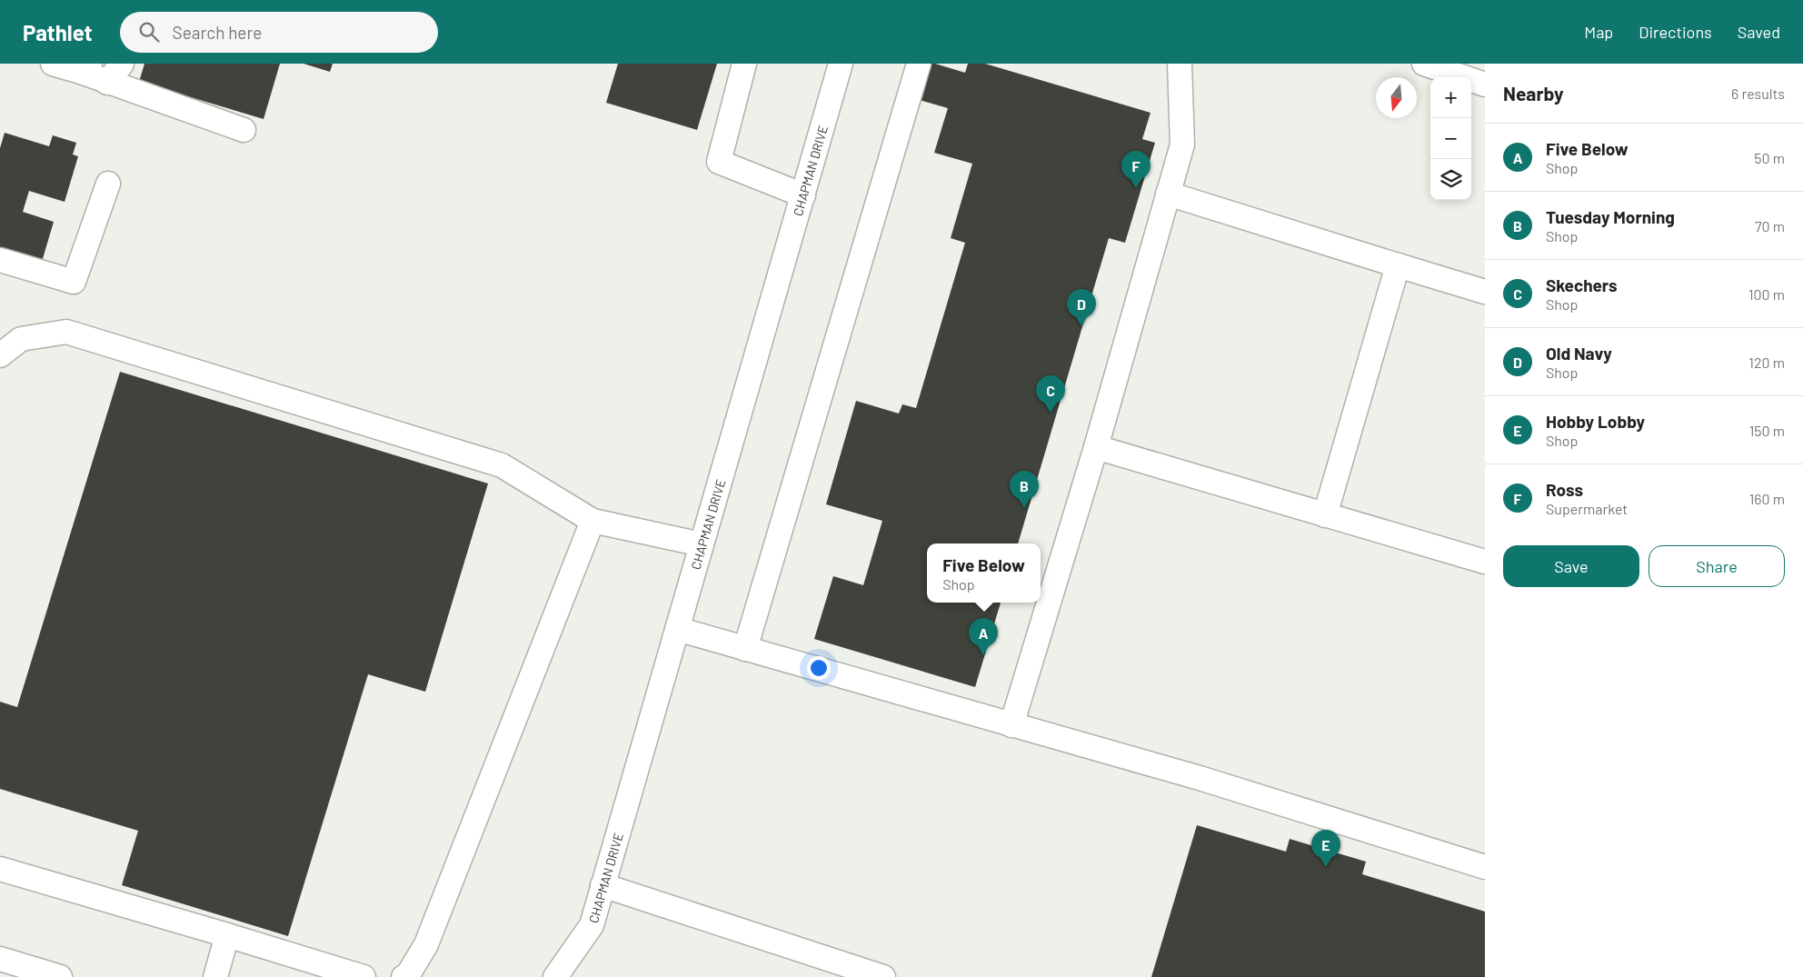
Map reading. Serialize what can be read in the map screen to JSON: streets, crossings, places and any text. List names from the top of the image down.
{
  "streets": {
    "street": ["CHAPMAN DRIVE"]
  },
  "north": "bottom",
  "page": {
    "header": "Pathlet",
    "search": "Search here",
    "nav": ["Map", "Directions", "Saved"],
    "heading": ["Nearby", "6 results"],
    "map_buttons": ["+", "−"],
    "list": [
      {
        "mark": "A",
        "name": "Five Below",
        "note": "Shop",
        "value": "50 m"
      },
      {
        "mark": "B",
        "name": "Tuesday Morning",
        "note": "Shop",
        "value": "70 m"
      },
      {
        "mark": "C",
        "name": "Skechers",
        "note": "Shop",
        "value": "100 m"
      },
      {
        "mark": "D",
        "name": "Old Navy",
        "note": "Shop",
        "value": "120 m"
      },
      {
        "mark": "E",
        "name": "Hobby Lobby",
        "note": "Shop",
        "value": "150 m"
      },
      {
        "mark": "F",
        "name": "Ross",
        "note": "Supermarket",
        "value": "160 m"
      }
    ],
    "pins": [
      "F",
      "D",
      "C",
      "B",
      "A",
      "E"
    ],
    "buttons": ["Save", "Share"],
    "popup": ["Five Below", "Shop"]
  }
}
